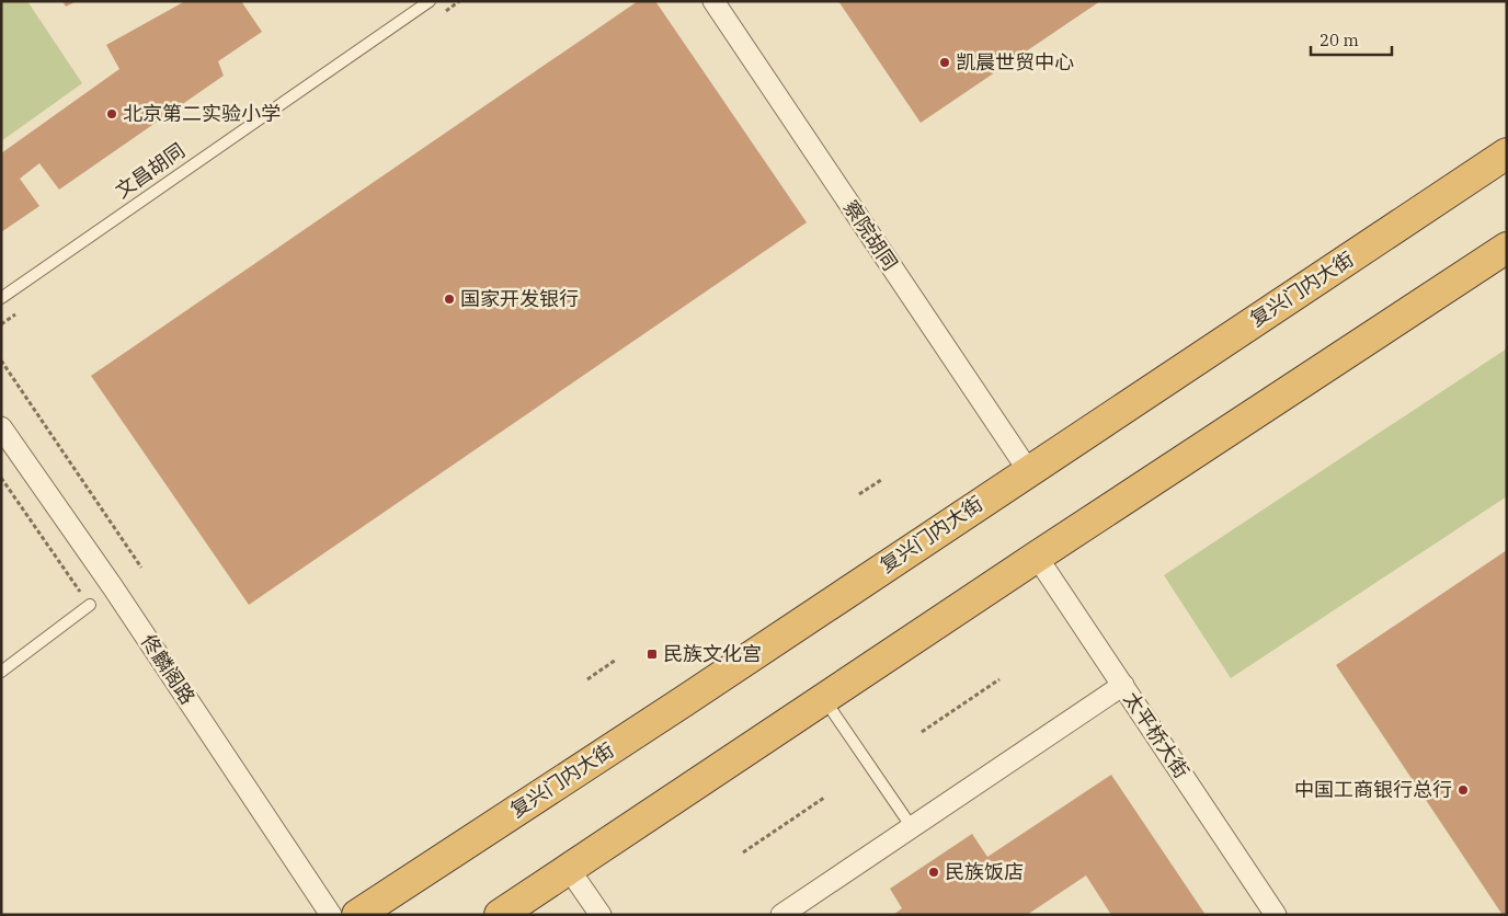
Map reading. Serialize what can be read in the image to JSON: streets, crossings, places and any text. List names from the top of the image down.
{
  "streets": {
    "highway": ["复兴门内大街"],
    "street": ["察院胡同", "佟麟阁路", "太平桥大街"],
    "lane": ["文昌胡同"]
  },
  "crossings": [
    ["察院胡同", "复兴门内大街"]
  ],
  "places": {
    "other": [
      "凯晨世贸中心",
      "北京第二实验小学",
      "国家开发银行",
      "中国工商银行总行",
      "民族饭店"
    ],
    "transit": ["民族文化宫"]
  },
  "scale_bar": "20 m"
}
